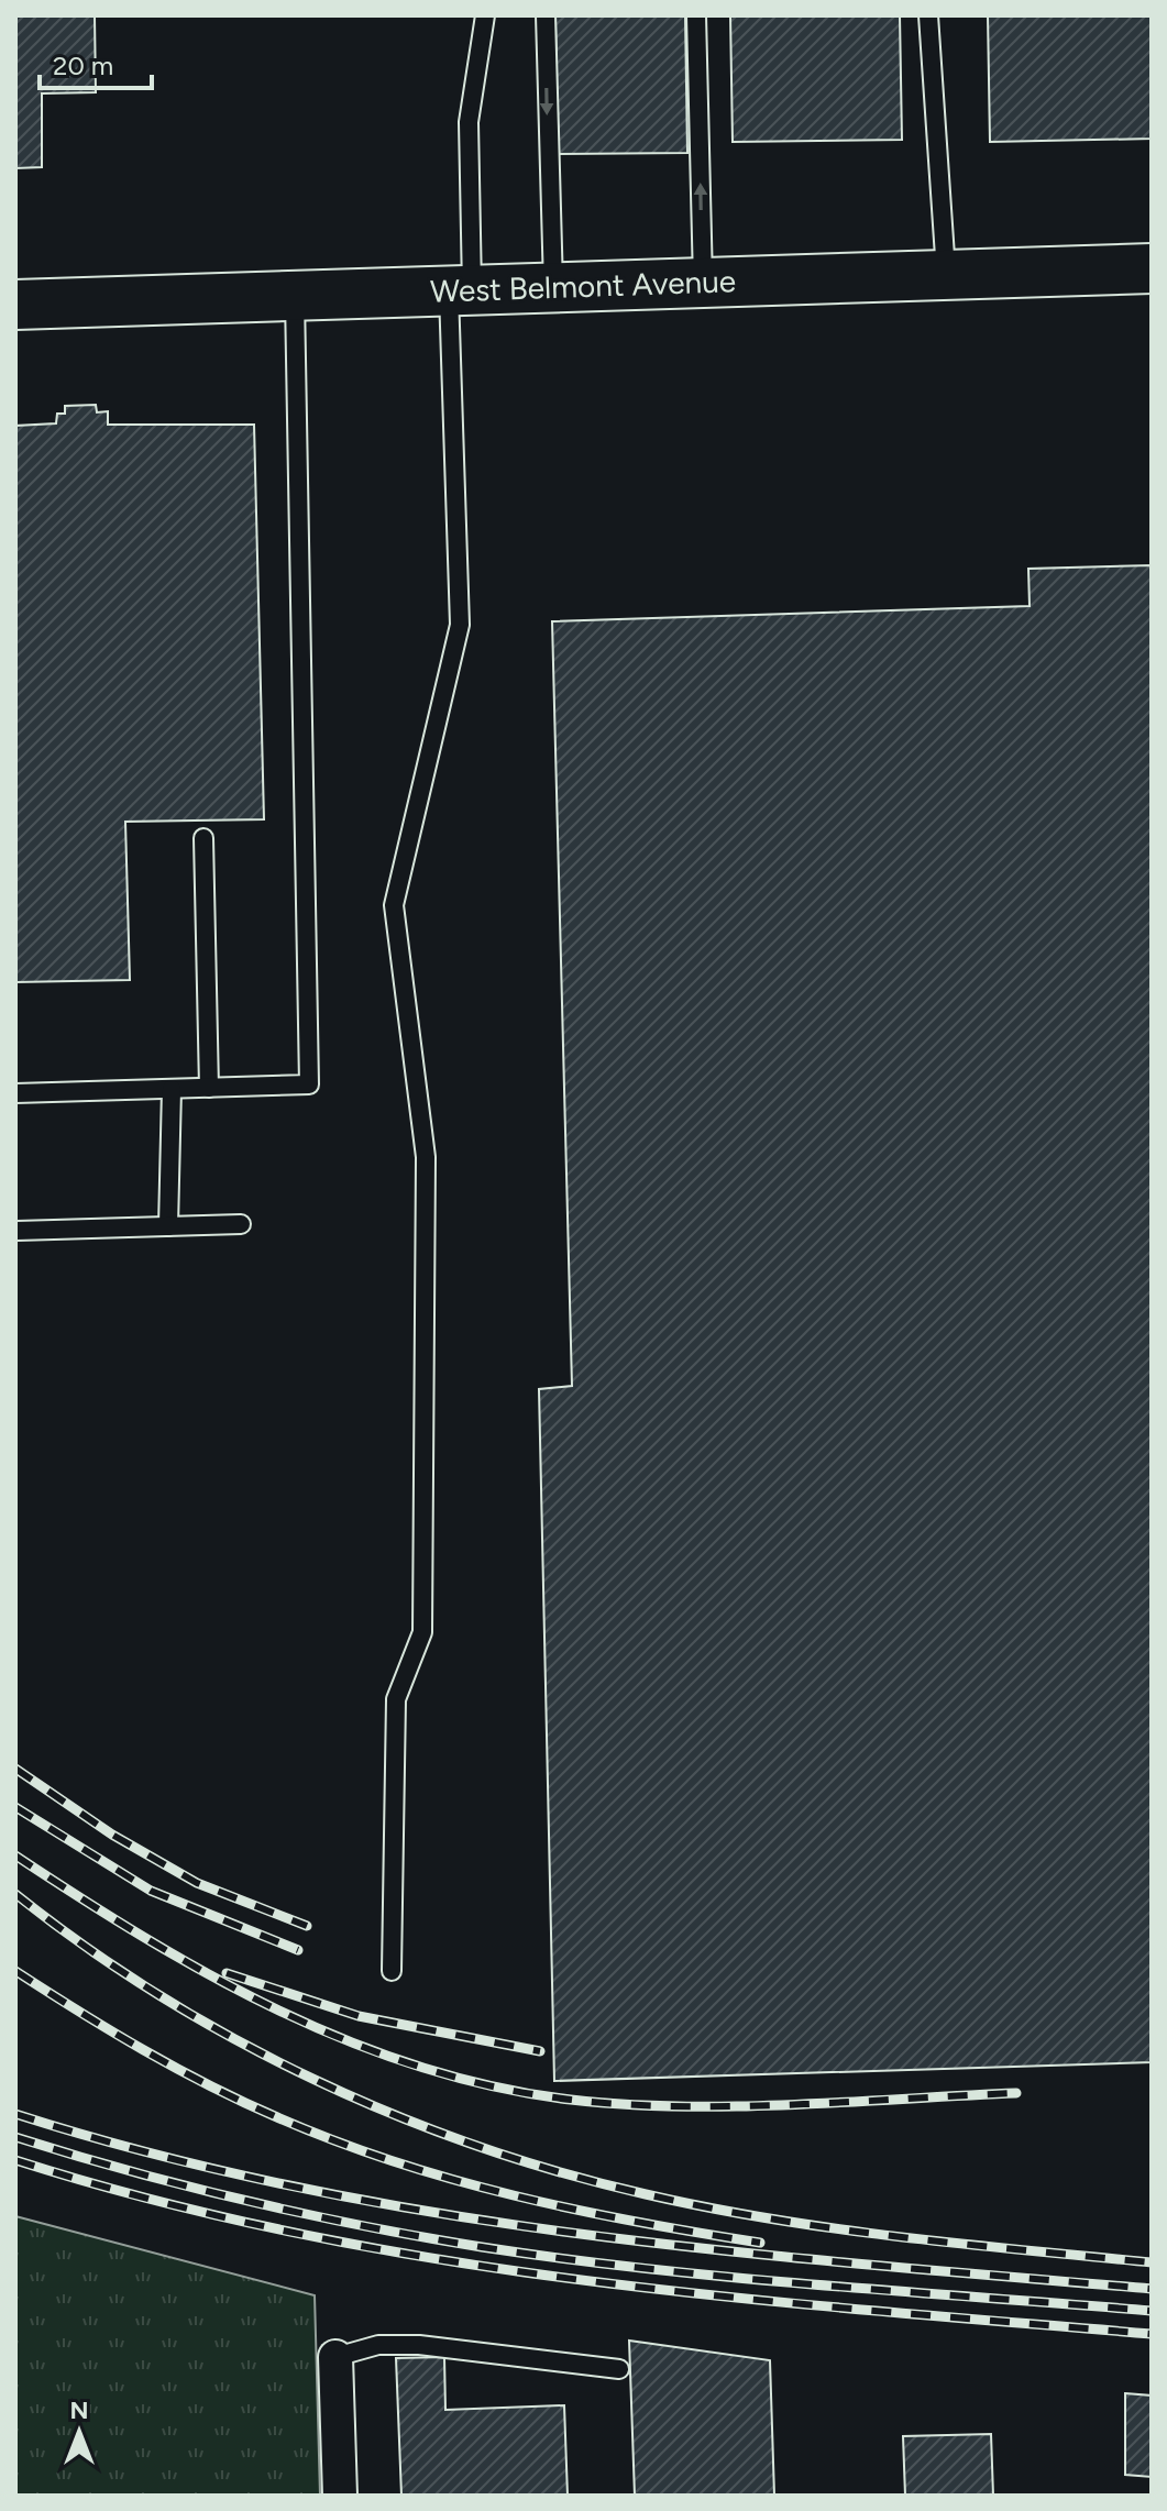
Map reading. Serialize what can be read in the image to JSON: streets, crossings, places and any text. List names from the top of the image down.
{
  "streets": {
    "main road": ["West Belmont Avenue"]
  },
  "scale_bar": "20 m",
  "north": "top"
}
